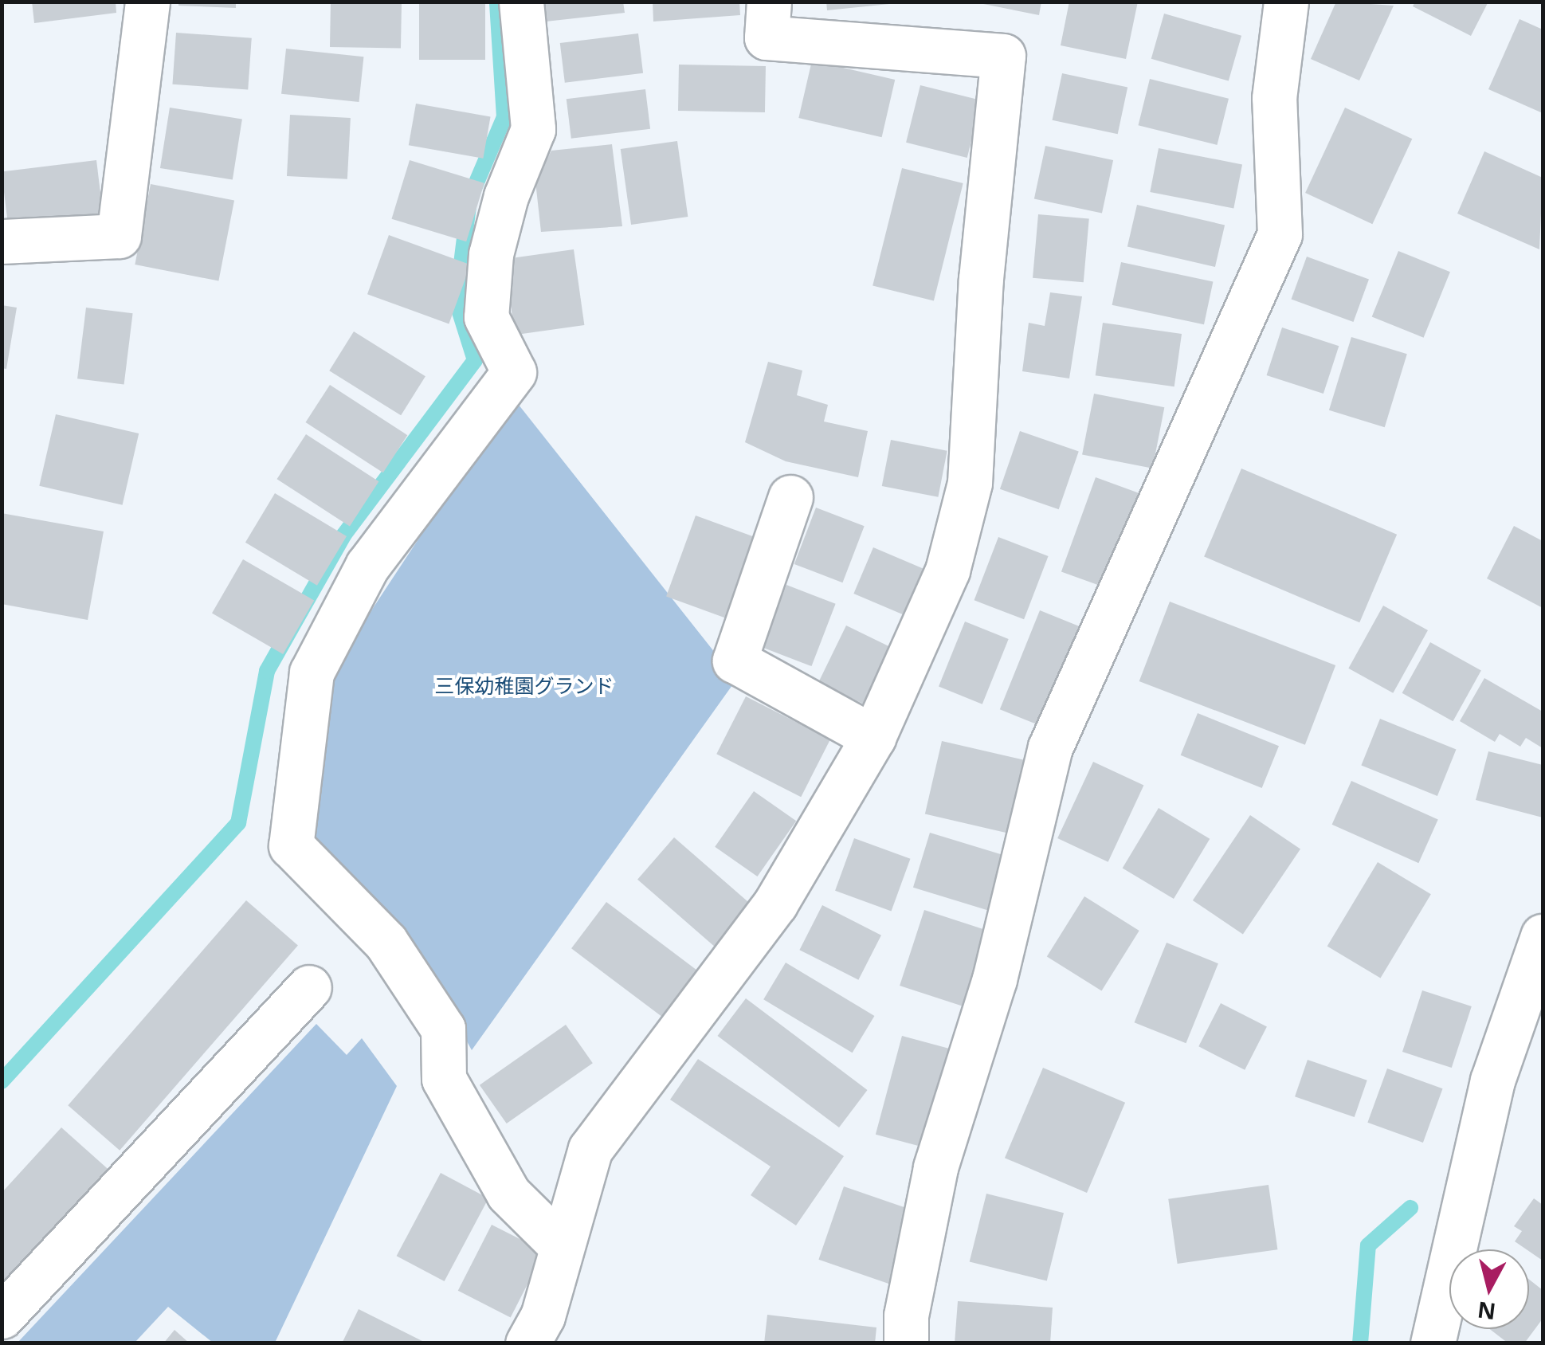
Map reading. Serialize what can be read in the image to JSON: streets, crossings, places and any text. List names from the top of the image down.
{
  "parks": ["三保幼稚園グランド"],
  "north": "bottom"
}
